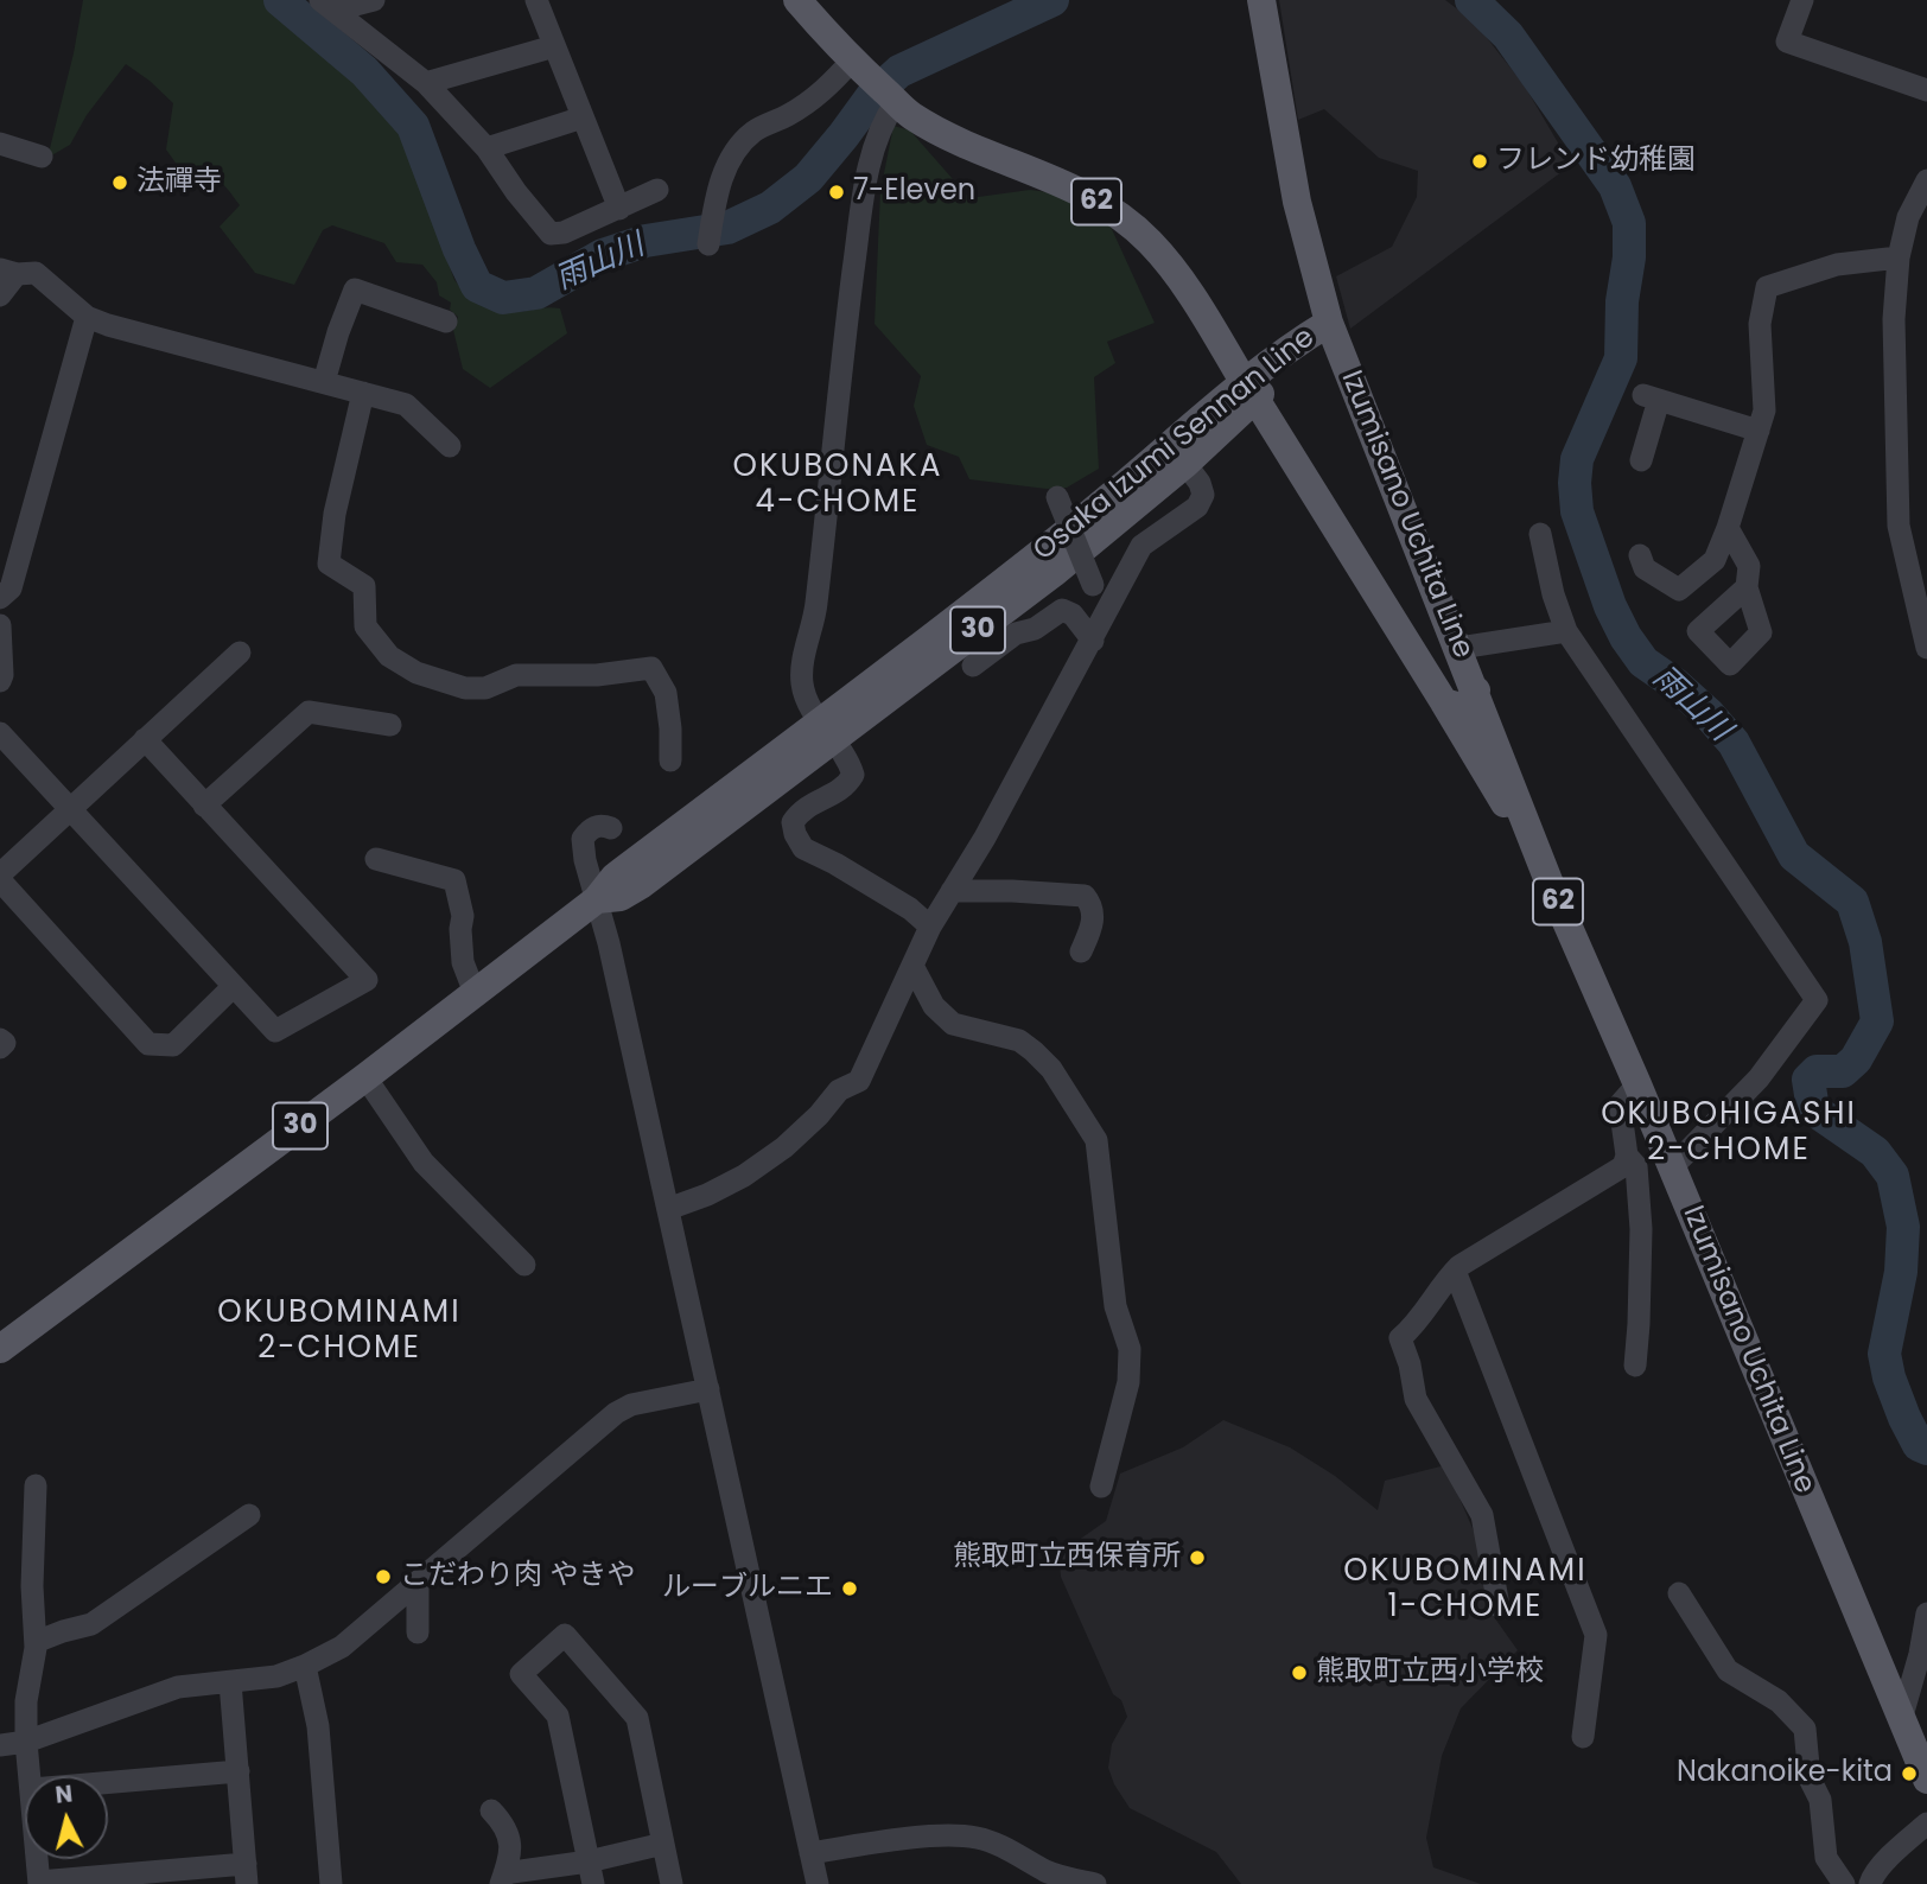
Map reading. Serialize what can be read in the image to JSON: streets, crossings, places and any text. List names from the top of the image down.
{
  "streets": {
    "main road": [
      "62",
      "Osaka Izumi Sennan Line",
      "Izumisano Uchita Line",
      "30"
    ]
  },
  "crossings": [
    ["62", "Izumisano Uchita Line"],
    ["Osaka Izumi Sennan Line", "Izumisano Uchita Line"]
  ],
  "districts": [
    "OKUBONAKA 4-CHOME",
    "OKUBOHIGASHI 2-CHOME",
    "OKUBOMINAMI 2-CHOME",
    "OKUBOMINAMI 1-CHOME"
  ],
  "water": ["雨山川"],
  "places": [
    "フレンド幼稚園",
    "法禪寺",
    "7-Eleven",
    "熊取町立西保育所",
    "こだわり肉 やきや",
    "ルーブルニエ",
    "熊取町立西小学校",
    "Nakanoike-kita"
  ],
  "north": "top"
}
